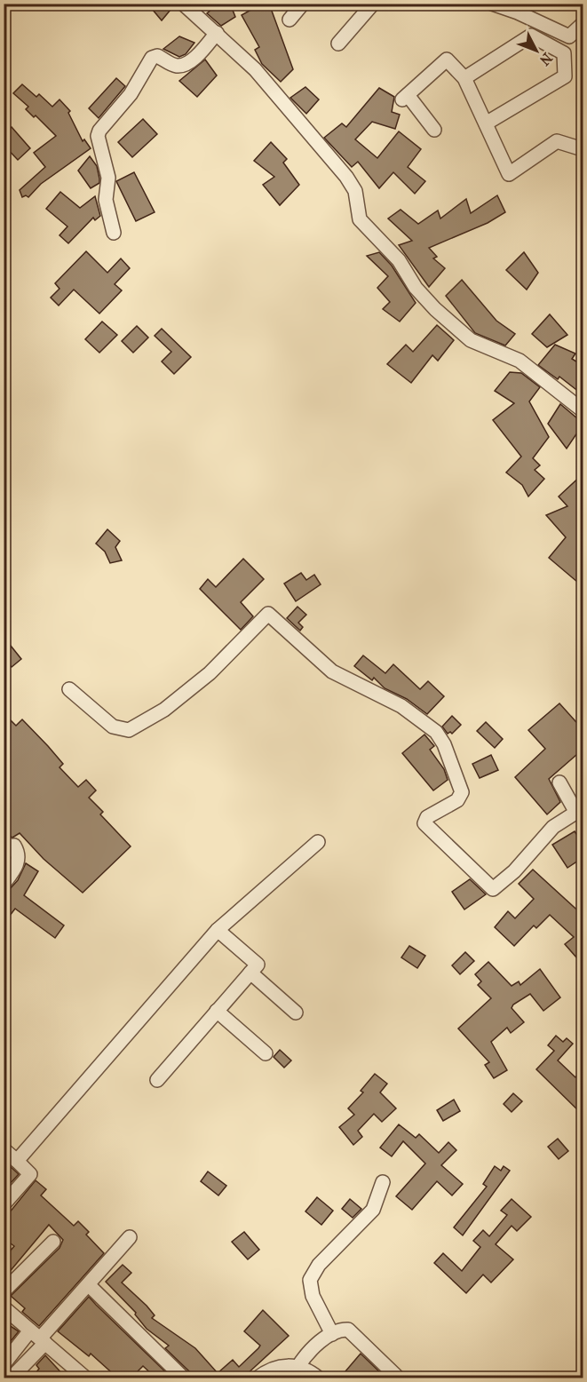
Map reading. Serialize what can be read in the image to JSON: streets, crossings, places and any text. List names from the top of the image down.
{
  "north": "bottom right"
}
